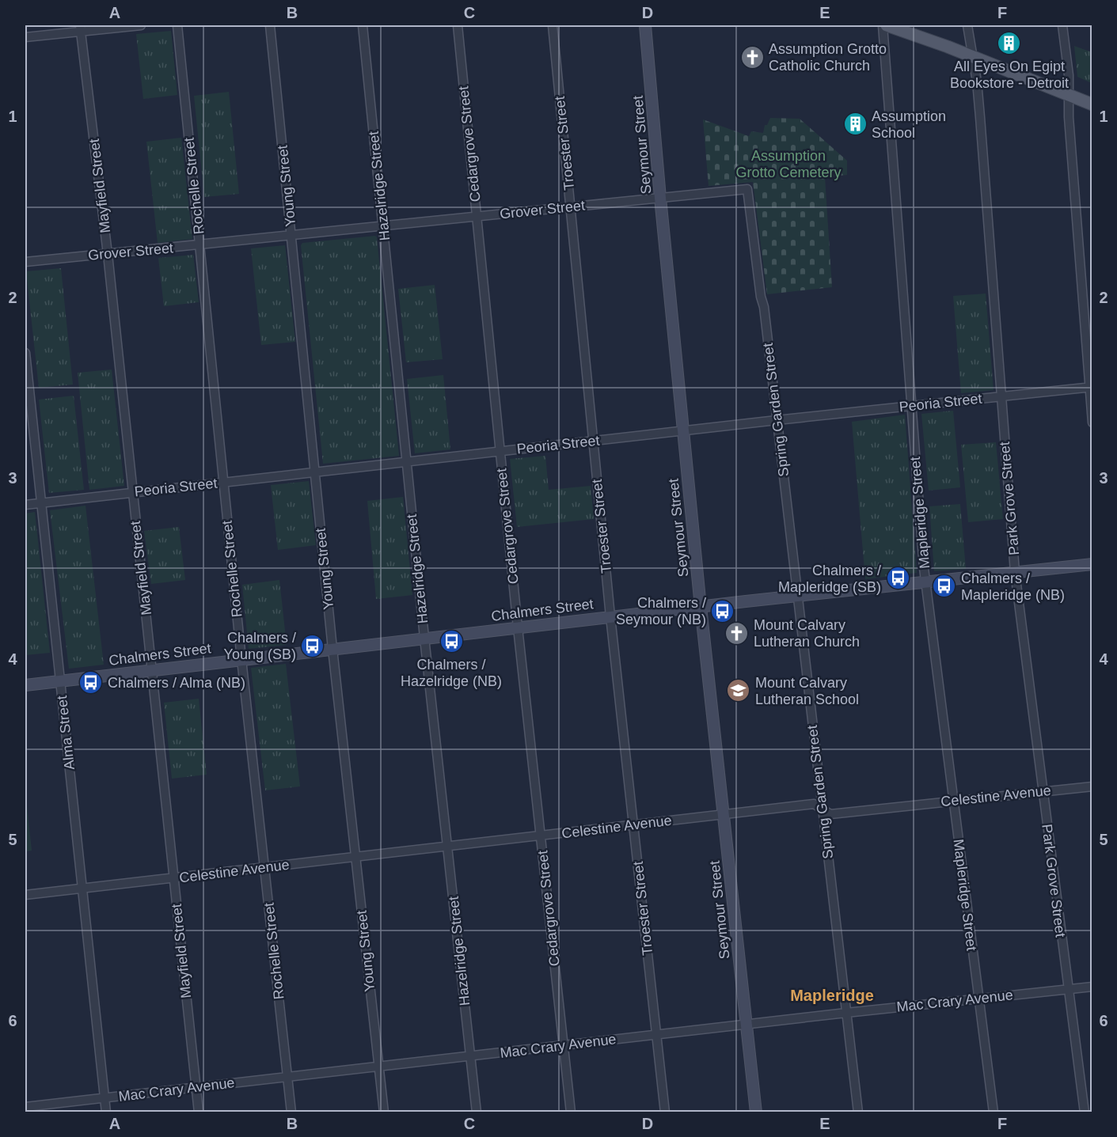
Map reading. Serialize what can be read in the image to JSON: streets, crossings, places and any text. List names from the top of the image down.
{
  "streets": {
    "street": [
      "Troester Street",
      "Cedargrove Street",
      "Seymour Street",
      "Mayfield Street",
      "Rochelle Street",
      "Young Street",
      "Hazelridge Street",
      "Grover Street",
      "Peoria Street",
      "Spring Garden Street",
      "Park Grove Street",
      "Mapleridge Street",
      "Chalmers Street",
      "Alma Street",
      "Celestine Avenue",
      "Mac Crary Avenue"
    ]
  },
  "crossings": [
    ["Troester Street", "Grover Street"],
    ["Troester Street", "Peoria Street"],
    ["Troester Street", "Chalmers Street"],
    ["Troester Street", "Celestine Avenue"],
    ["Troester Street", "Mac Crary Avenue"],
    ["Cedargrove Street", "Grover Street"],
    ["Cedargrove Street", "Peoria Street"],
    ["Cedargrove Street", "Chalmers Street"],
    ["Cedargrove Street", "Celestine Avenue"],
    ["Cedargrove Street", "Mac Crary Avenue"],
    ["Seymour Street", "Grover Street"],
    ["Seymour Street", "Peoria Street"],
    ["Seymour Street", "Chalmers Street"],
    ["Seymour Street", "Celestine Avenue"],
    ["Seymour Street", "Mac Crary Avenue"],
    ["Mayfield Street", "Grover Street"],
    ["Mayfield Street", "Peoria Street"],
    ["Mayfield Street", "Chalmers Street"],
    ["Mayfield Street", "Celestine Avenue"],
    ["Mayfield Street", "Mac Crary Avenue"],
    ["Rochelle Street", "Grover Street"],
    ["Rochelle Street", "Peoria Street"],
    ["Rochelle Street", "Chalmers Street"],
    ["Rochelle Street", "Celestine Avenue"],
    ["Rochelle Street", "Mac Crary Avenue"],
    ["Young Street", "Grover Street"],
    ["Young Street", "Peoria Street"],
    ["Young Street", "Chalmers Street"],
    ["Young Street", "Celestine Avenue"],
    ["Young Street", "Mac Crary Avenue"],
    ["Hazelridge Street", "Grover Street"],
    ["Hazelridge Street", "Peoria Street"],
    ["Hazelridge Street", "Chalmers Street"],
    ["Hazelridge Street", "Celestine Avenue"],
    ["Hazelridge Street", "Mac Crary Avenue"],
    ["Grover Street", "Spring Garden Street"],
    ["Peoria Street", "Spring Garden Street"],
    ["Peoria Street", "Park Grove Street"],
    ["Peoria Street", "Mapleridge Street"],
    ["Peoria Street", "Alma Street"],
    ["Spring Garden Street", "Chalmers Street"],
    ["Spring Garden Street", "Celestine Avenue"],
    ["Spring Garden Street", "Mac Crary Avenue"],
    ["Park Grove Street", "Chalmers Street"],
    ["Park Grove Street", "Celestine Avenue"],
    ["Park Grove Street", "Mac Crary Avenue"],
    ["Mapleridge Street", "Chalmers Street"],
    ["Mapleridge Street", "Celestine Avenue"],
    ["Mapleridge Street", "Mac Crary Avenue"],
    ["Chalmers Street", "Alma Street"],
    ["Alma Street", "Celestine Avenue"],
    ["Alma Street", "Mac Crary Avenue"]
  ],
  "districts": ["Mapleridge"],
  "parks": ["Assumption Grotto Cemetery"],
  "places": {
    "building": ["All Eyes On Egipt Bookstore - Detroit", "Assumption School"],
    "church": ["Assumption Grotto Catholic Church", "Mount Calvary Lutheran Church"],
    "bus stop": [
      "Chalmers / Mapleridge (SB)",
      "Chalmers / Mapleridge (NB)",
      "Chalmers / Seymour (NB)",
      "Chalmers / Hazelridge (NB)",
      "Chalmers / Young (SB)",
      "Chalmers / Alma (NB)"
    ],
    "school or university": ["Mount Calvary Lutheran School"]
  },
  "grid": {
    "columns": [
      "A",
      "B",
      "C",
      "D",
      "E",
      "F"
    ],
    "rows": [
      "1",
      "2",
      "3",
      "4",
      "5",
      "6"
    ]
  }
}
